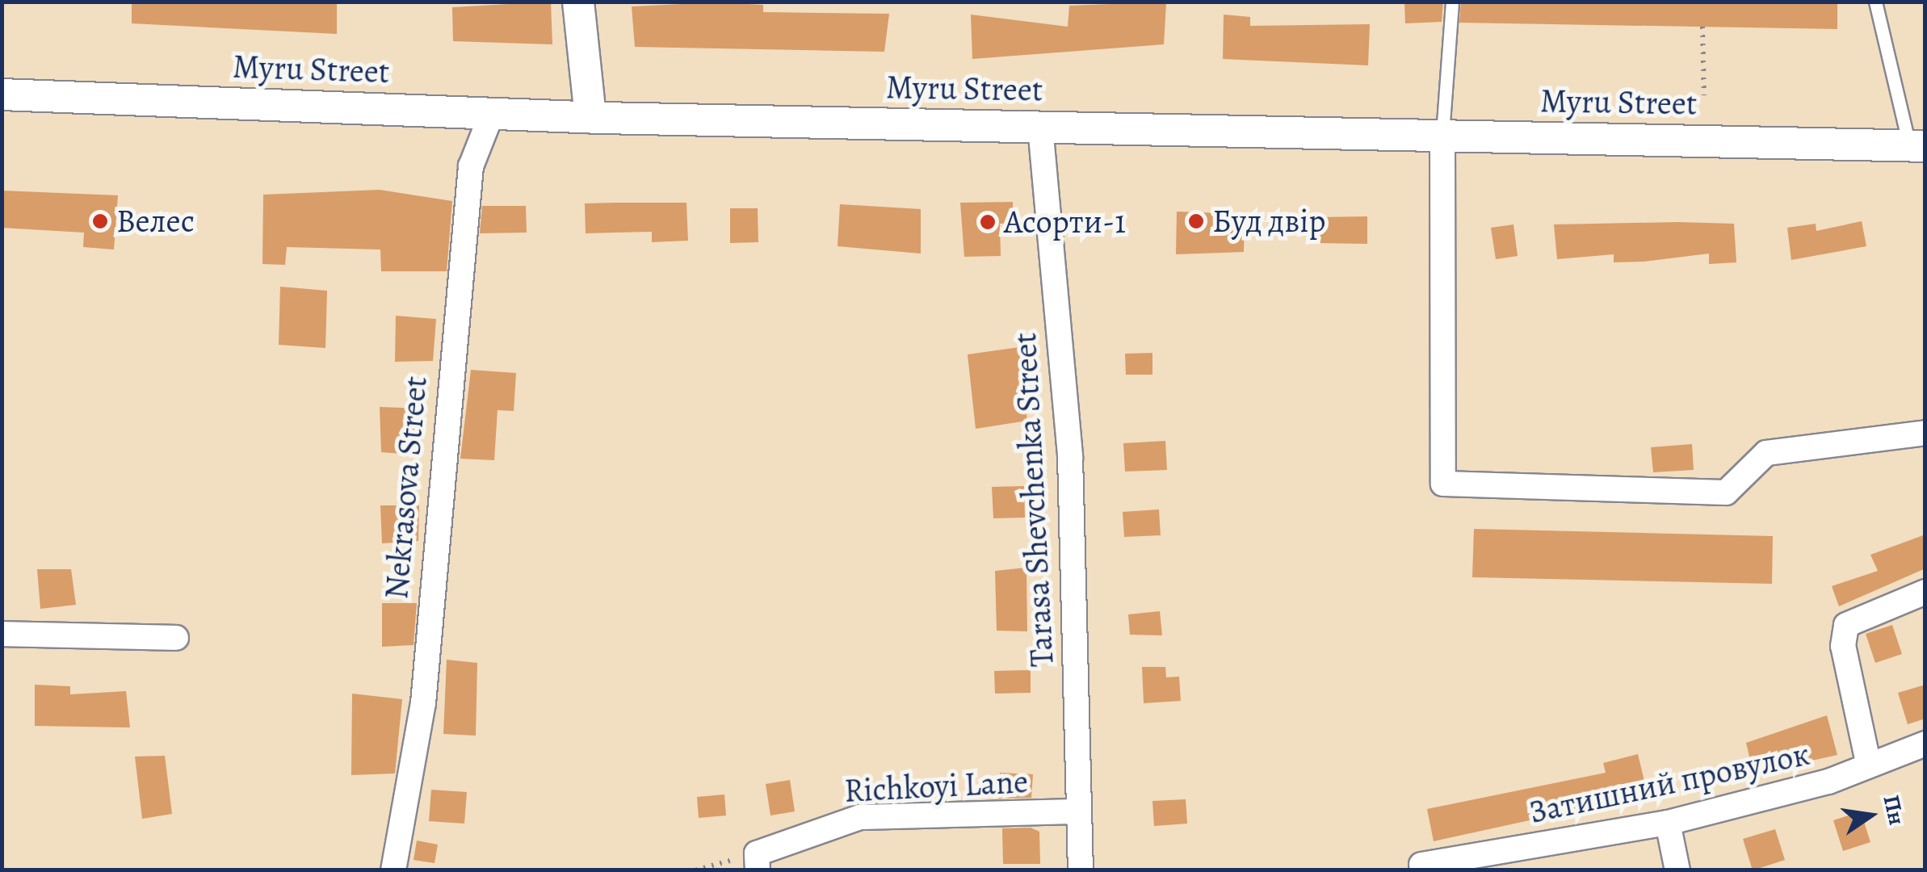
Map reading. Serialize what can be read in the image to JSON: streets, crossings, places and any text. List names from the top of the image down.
{
  "streets": {
    "street": [
      "Myru Street",
      "Nekrasova Street",
      "Tarasa Shevchenka Street",
      "Затишний провулок",
      "Richkoyi Lane"
    ]
  },
  "crossings": [
    ["Myru Street", "Nekrasova Street"],
    ["Myru Street", "Tarasa Shevchenka Street"],
    ["Tarasa Shevchenka Street", "Richkoyi Lane"]
  ],
  "places": ["Велес", "Буд двір", "Асорти-1"],
  "north": "right"
}
